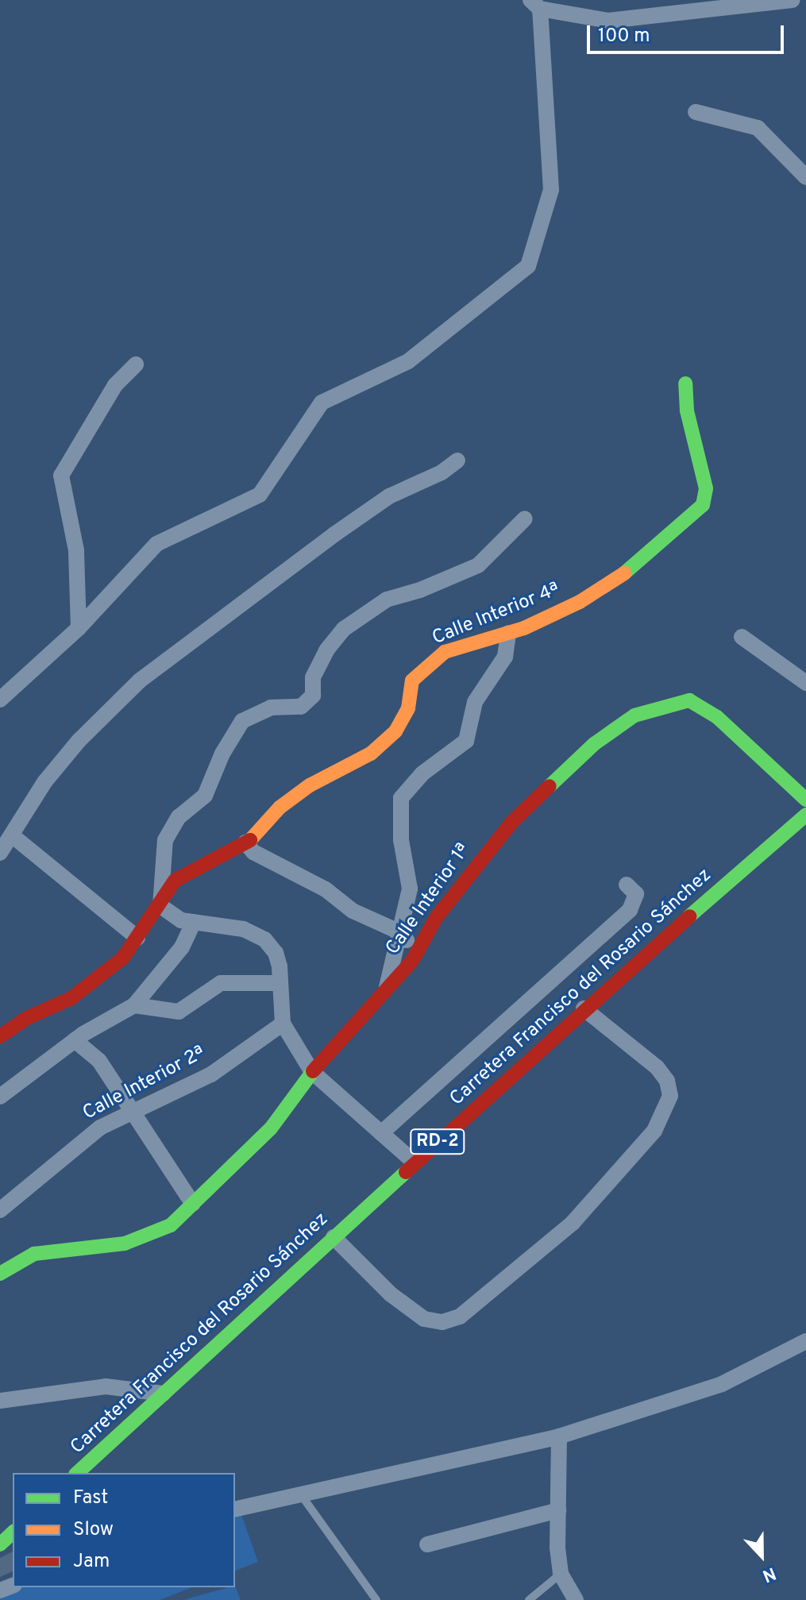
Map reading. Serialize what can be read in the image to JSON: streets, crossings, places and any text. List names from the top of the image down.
{
  "streets": {
    "street": [
      "Calle Interior 4ª",
      "Calle Interior 1ª",
      "Carretera Francisco del Rosario Sánchez",
      "Calle Interior 2ª",
      "RD-2"
    ]
  },
  "legend": ["Fast", "Slow", "Jam"],
  "scale_bar": "100 m",
  "north": "bottom"
}
